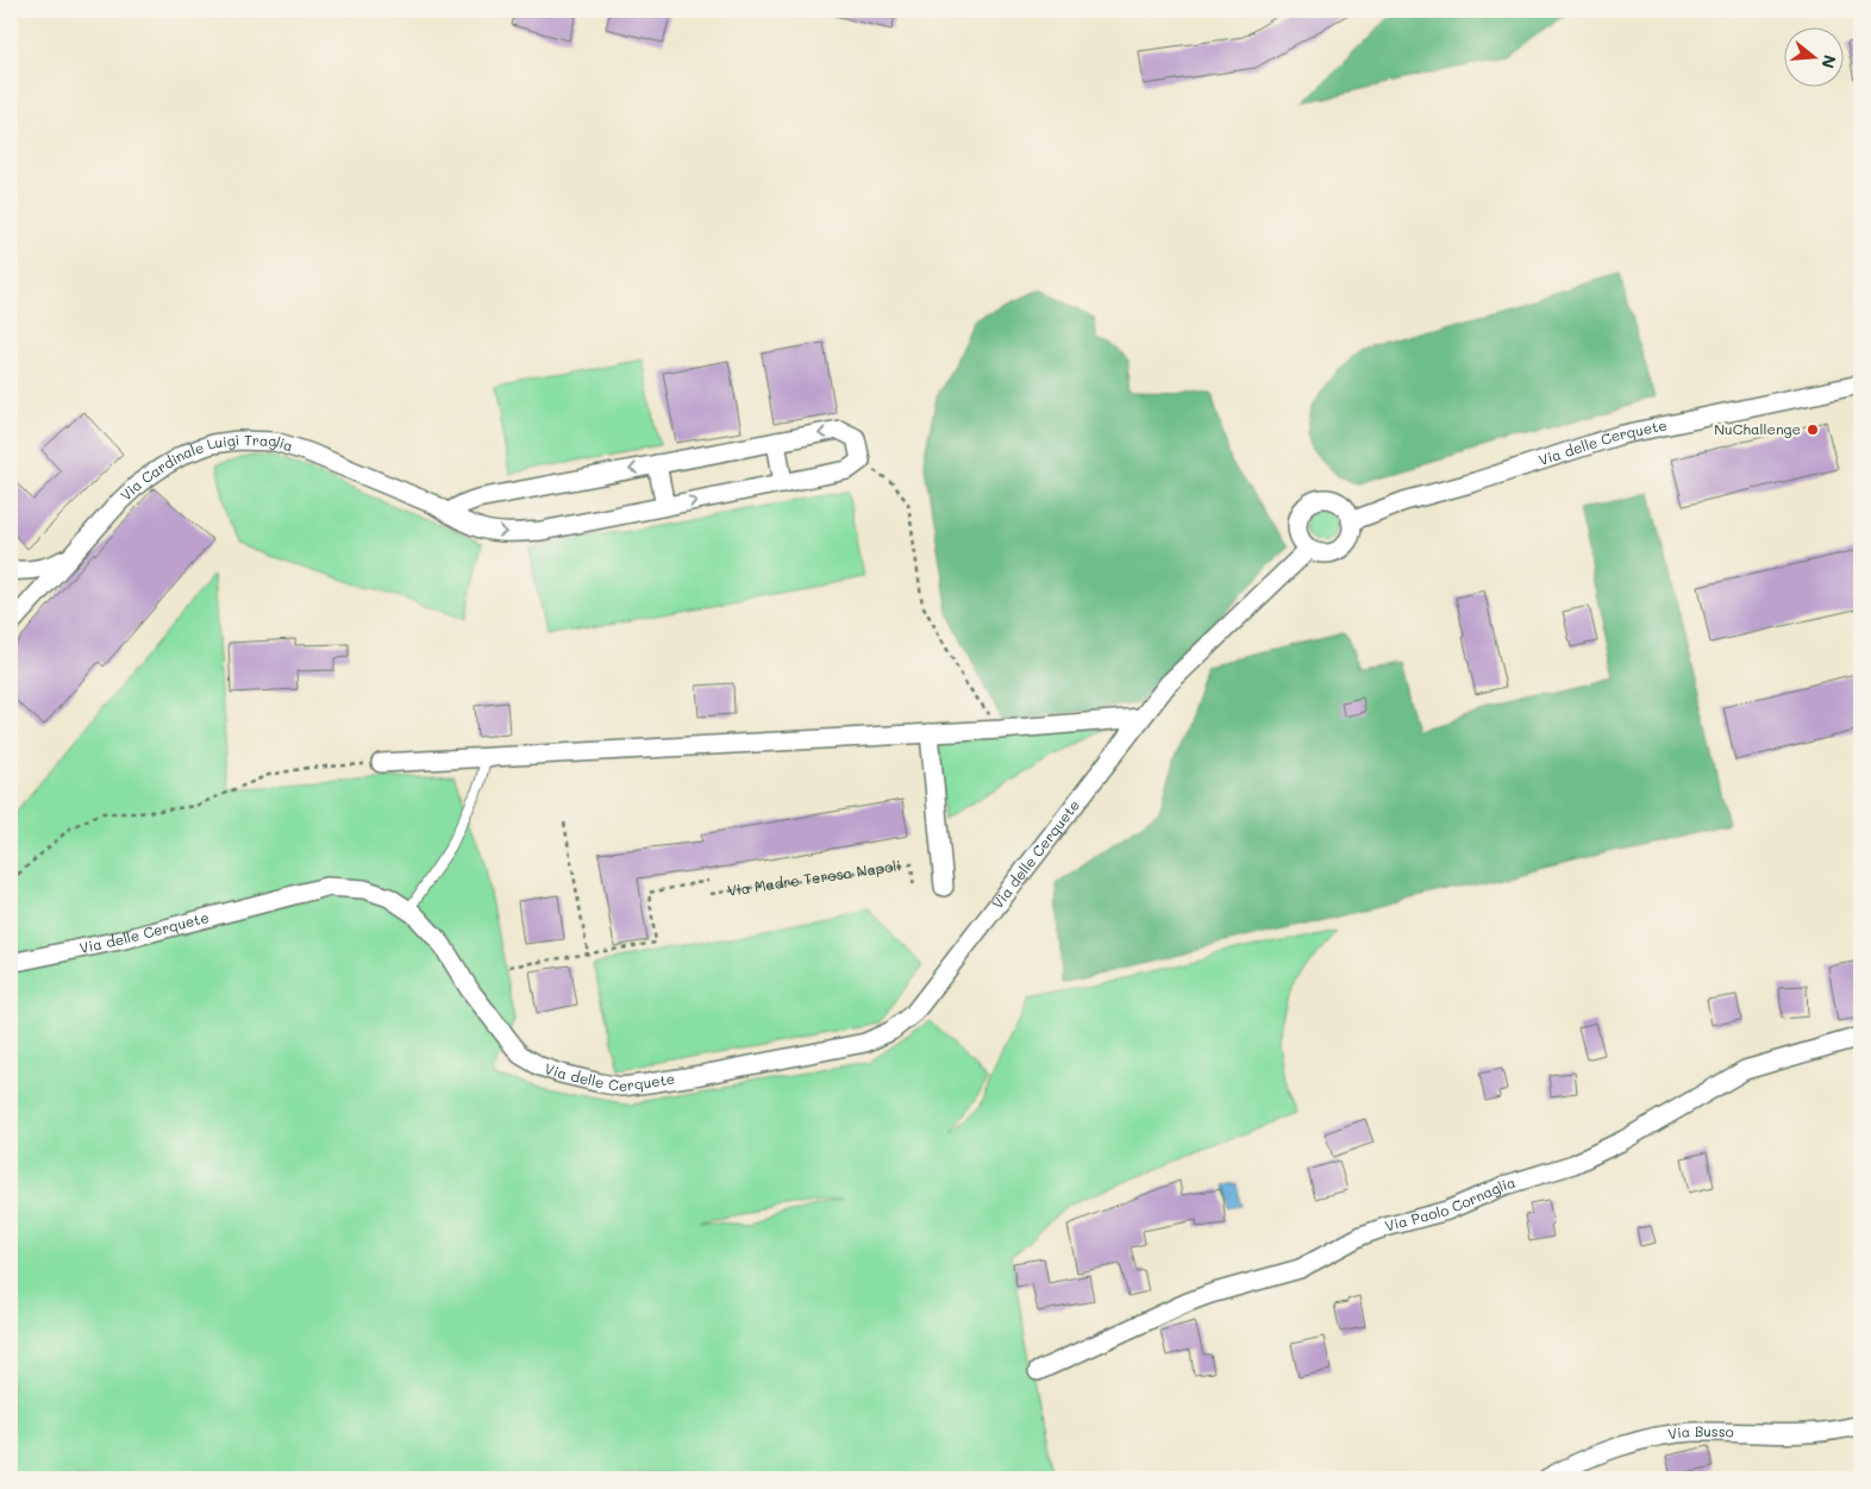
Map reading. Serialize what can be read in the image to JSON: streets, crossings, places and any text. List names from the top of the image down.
{
  "streets": {
    "street": [
      "Via delle Cerquete",
      "Via Cardinale Luigi Traglia",
      "Via Paolo Cornaglia",
      "Via Busso"
    ],
    "path": ["Via Madre Teresa Napoli"]
  },
  "places": ["NuChallenge"],
  "north": "right"
}
